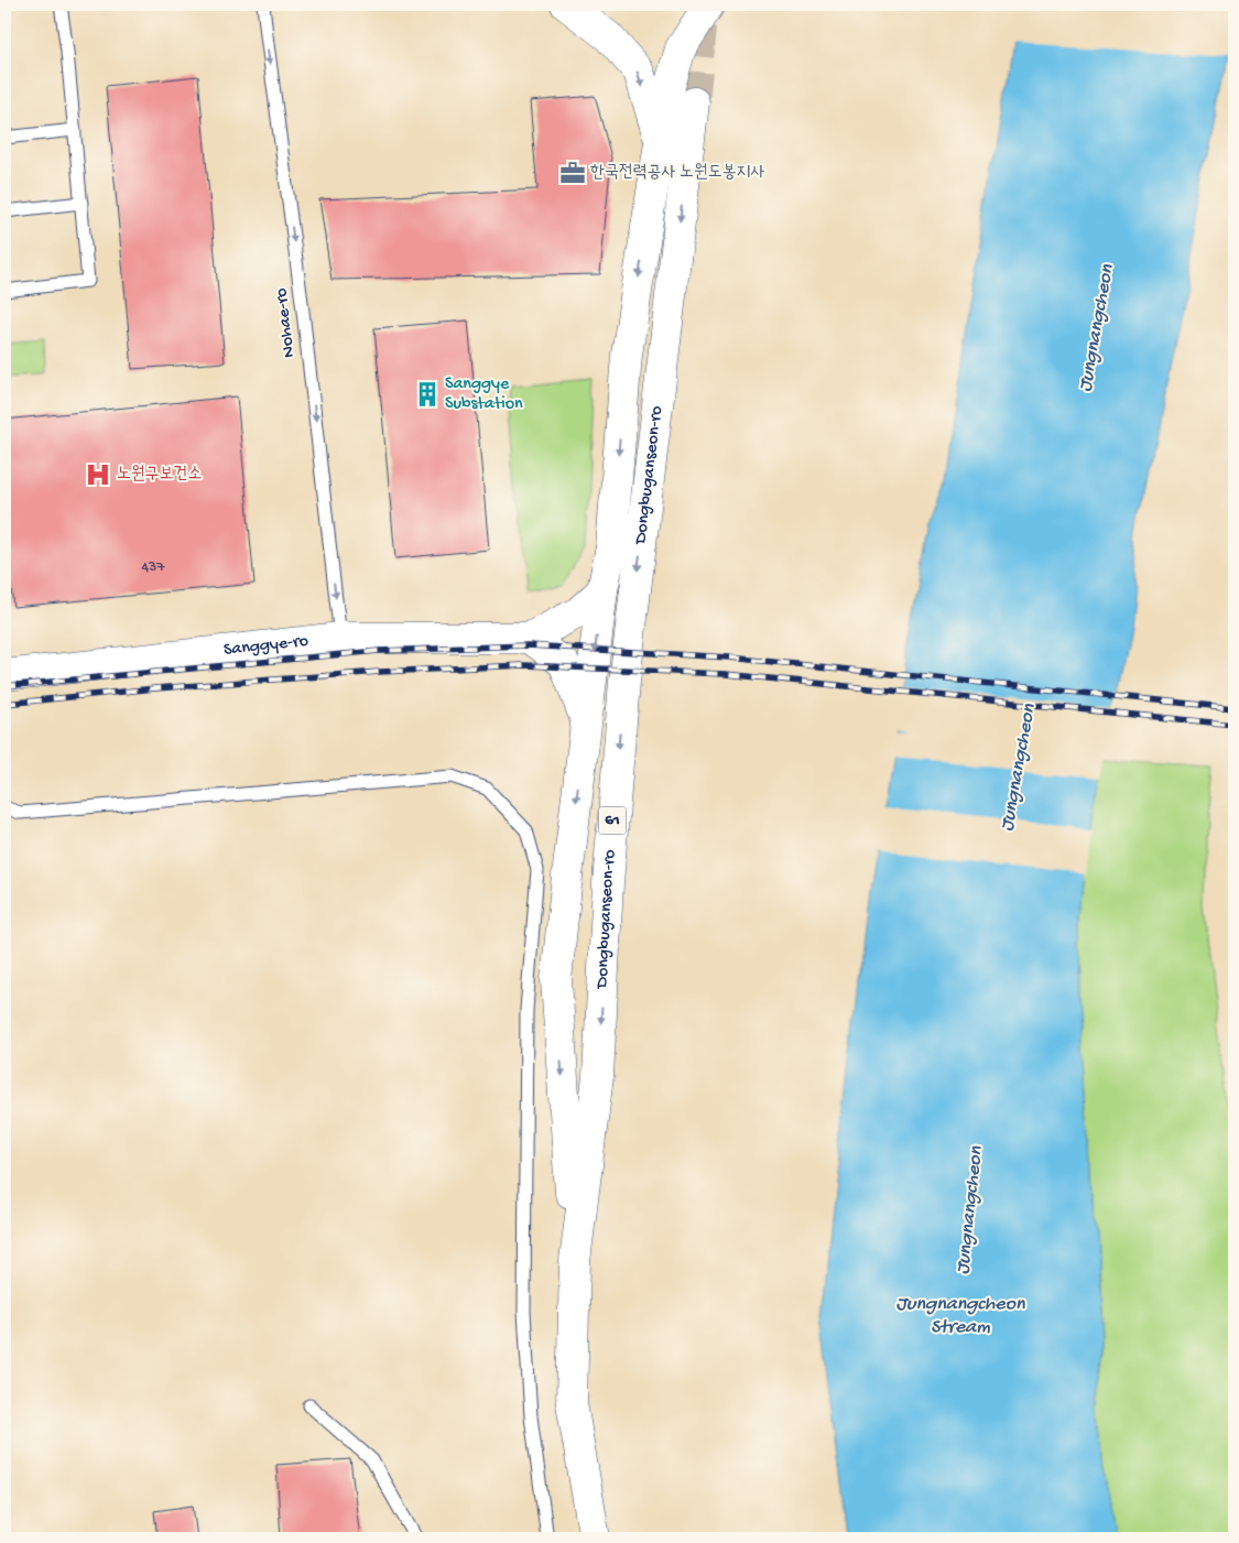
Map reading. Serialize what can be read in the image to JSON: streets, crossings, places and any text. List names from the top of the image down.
{
  "streets": {
    "main road": ["Dongbuganseon-ro", "Sanggye-ro", "61"],
    "lane": ["Nohae-ro"]
  },
  "crossings": [
    ["Nohae-ro", "Sanggye-ro"]
  ],
  "one_way": ["Nohae-ro"],
  "water": ["Jungnangcheon", "Jungnangcheon Stream"],
  "places": {
    "office": ["한국전력공사 노원도봉지사"],
    "building": ["Sanggye Substation"],
    "hospital": ["노원구보건소"]
  },
  "house_numbers": ["437"]
}
